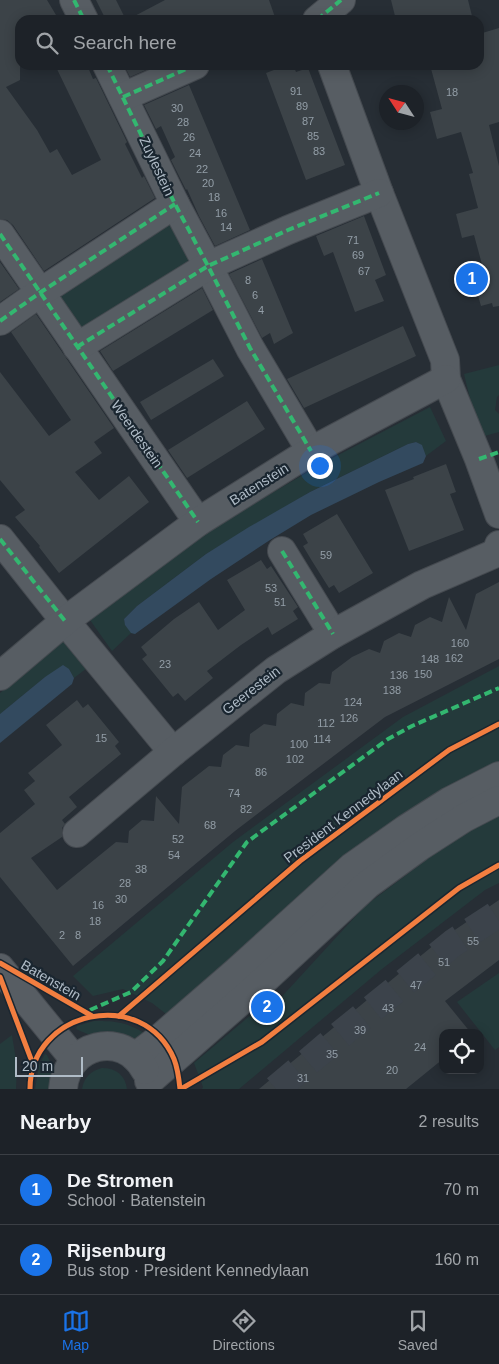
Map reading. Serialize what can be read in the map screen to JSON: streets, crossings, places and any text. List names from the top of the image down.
{
  "streets": {
    "street": [
      "Zuylestein",
      "Weerdestein",
      "Batenstein",
      "Geerestein"
    ],
    "cycle path": ["President Kennedylaan"]
  },
  "crossings": [
    ["Zuylestein", "Batenstein"],
    ["Weerdestein", "Batenstein"]
  ],
  "house_numbers": [
    "91",
    "18",
    "89",
    "30",
    "87",
    "28",
    "85",
    "26",
    "83",
    "24",
    "22",
    "20",
    "18",
    "16",
    "14",
    "71",
    "69",
    "67",
    "8",
    "6",
    "4",
    "59",
    "53",
    "51",
    "160",
    "162",
    "148",
    "23",
    "150",
    "136",
    "138",
    "124",
    "126",
    "112",
    "15",
    "114",
    "100",
    "102",
    "86",
    "74",
    "82",
    "68",
    "52",
    "54",
    "38",
    "28",
    "30",
    "16",
    "18",
    "2",
    "8",
    "55",
    "51",
    "47",
    "43",
    "39",
    "24",
    "35",
    "20",
    "31"
  ],
  "scale_bar": "20 m",
  "north": "top left",
  "page": {
    "search": "Search here",
    "pins": ["1", "2"],
    "scale": "20 m",
    "heading": ["Nearby", "2 results"],
    "list": [
      {
        "mark": "1",
        "name": "De Stromen",
        "note": "School · Batenstein",
        "value": "70 m"
      },
      {
        "mark": "2",
        "name": "Rijsenburg",
        "note": "Bus stop · President Kennedylaan",
        "value": "160 m"
      }
    ],
    "nav": ["Map", "Directions", "Saved"]
  }
}
